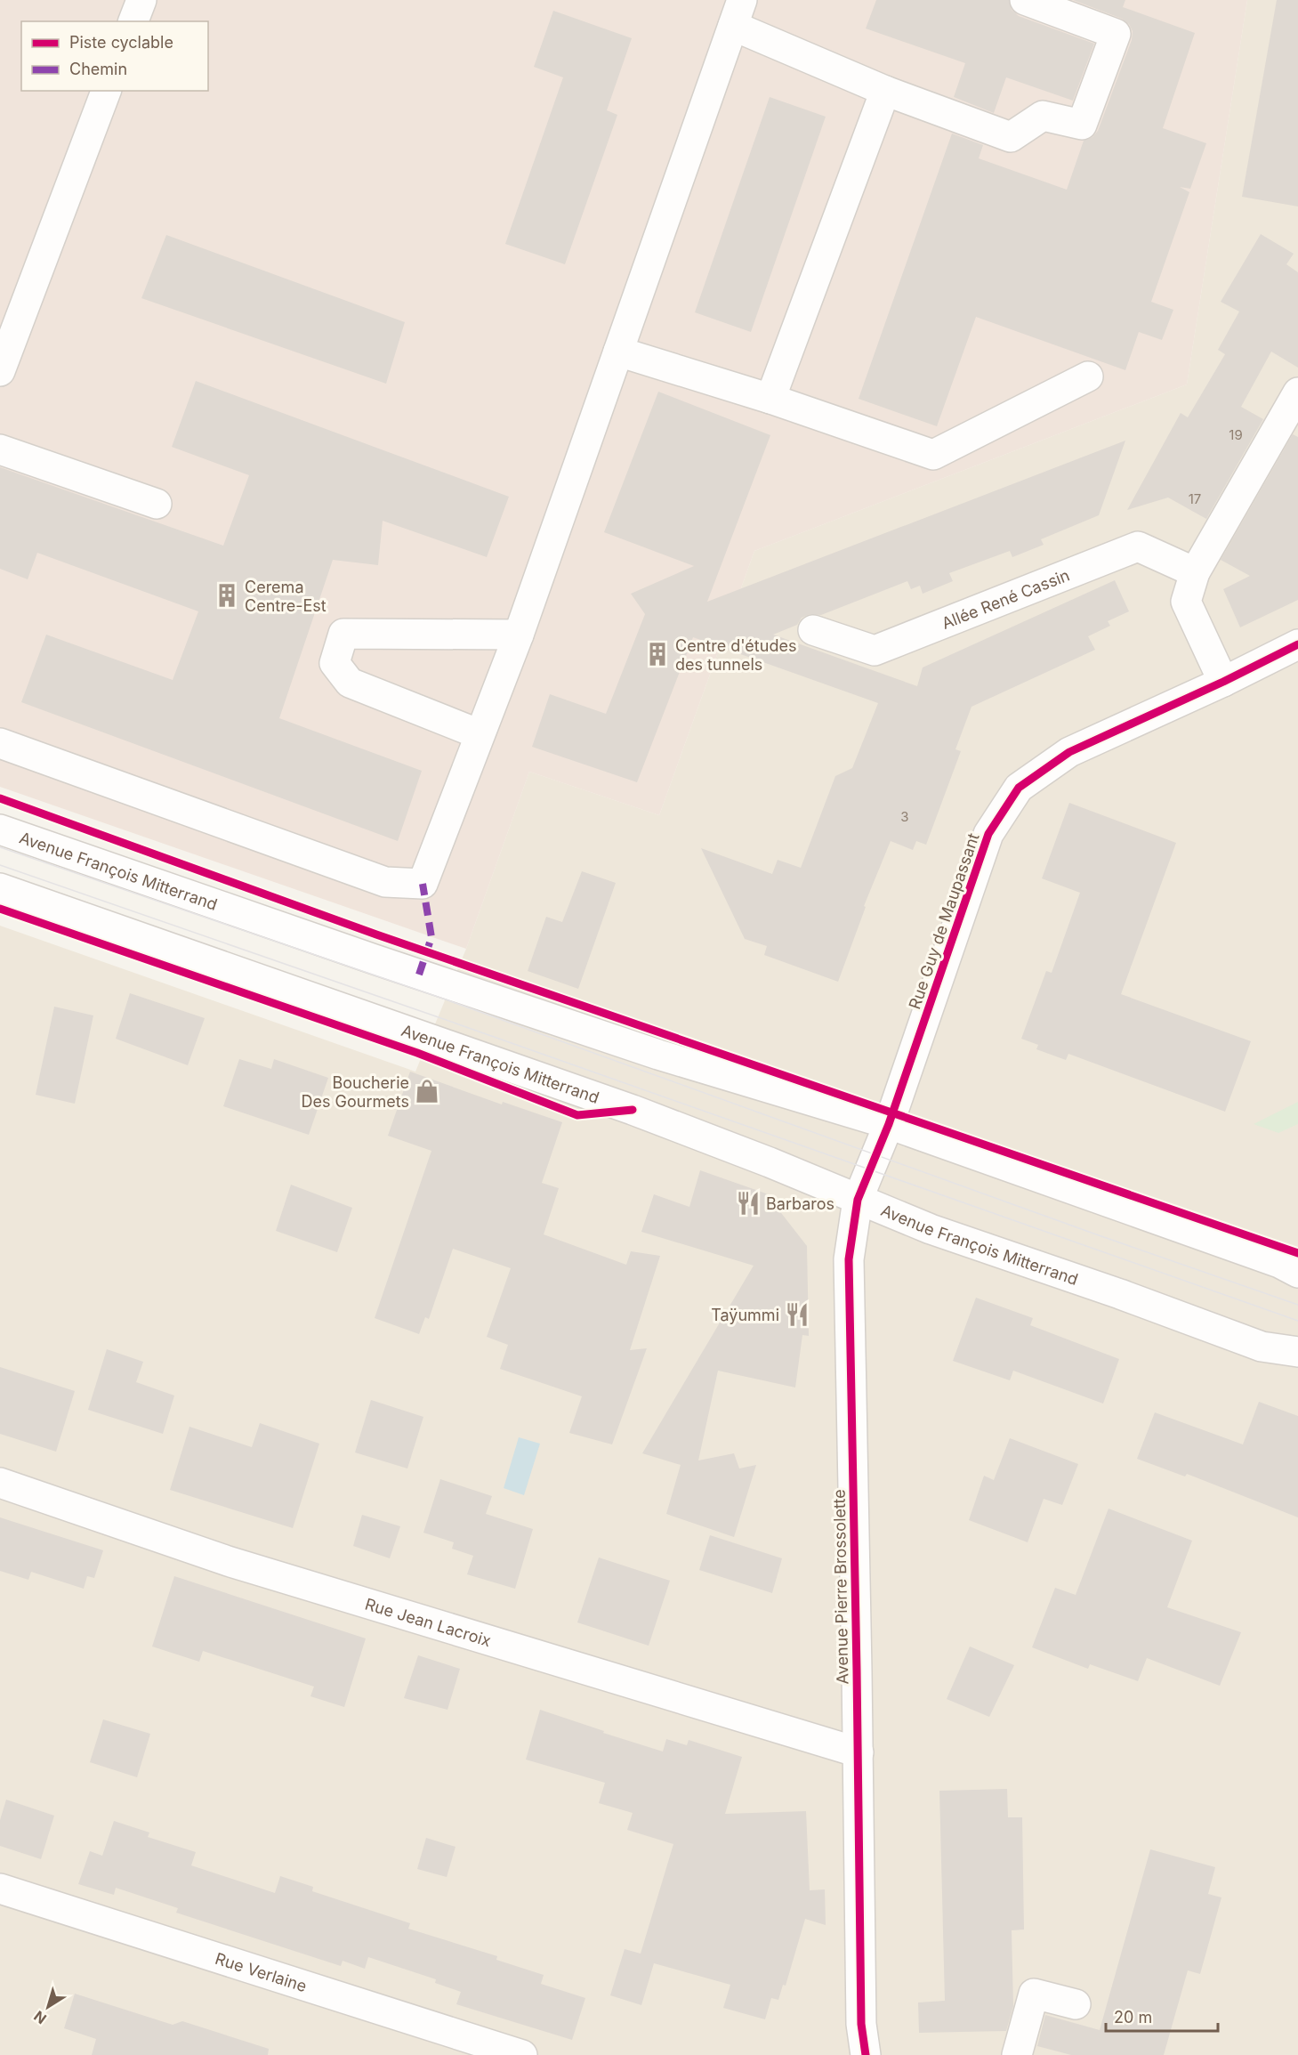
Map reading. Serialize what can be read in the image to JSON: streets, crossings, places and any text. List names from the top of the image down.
{
  "streets": {
    "street": [
      "Allée René Cassin",
      "Avenue François Mitterrand",
      "Rue Guy de Maupassant",
      "Avenue Pierre Brossolette",
      "Rue Jean Lacroix",
      "Rue Verlaine"
    ]
  },
  "crossings": [
    ["Avenue François Mitterrand", "Rue Guy de Maupassant"],
    ["Avenue François Mitterrand", "Avenue Pierre Brossolette"],
    ["Rue Guy de Maupassant", "Avenue Pierre Brossolette"],
    ["Avenue Pierre Brossolette", "Rue Jean Lacroix"]
  ],
  "places": {
    "building": ["Cerema Centre-Est", "Centre d'études des tunnels"],
    "shop": ["Boucherie Des Gourmets"],
    "restaurant": ["Barbaros", "Taÿummi"]
  },
  "house_numbers": ["19", "17", "3"],
  "legend": ["Piste cyclable", "Chemin"],
  "scale_bar": "20 m",
  "north": "bottom left"
}
